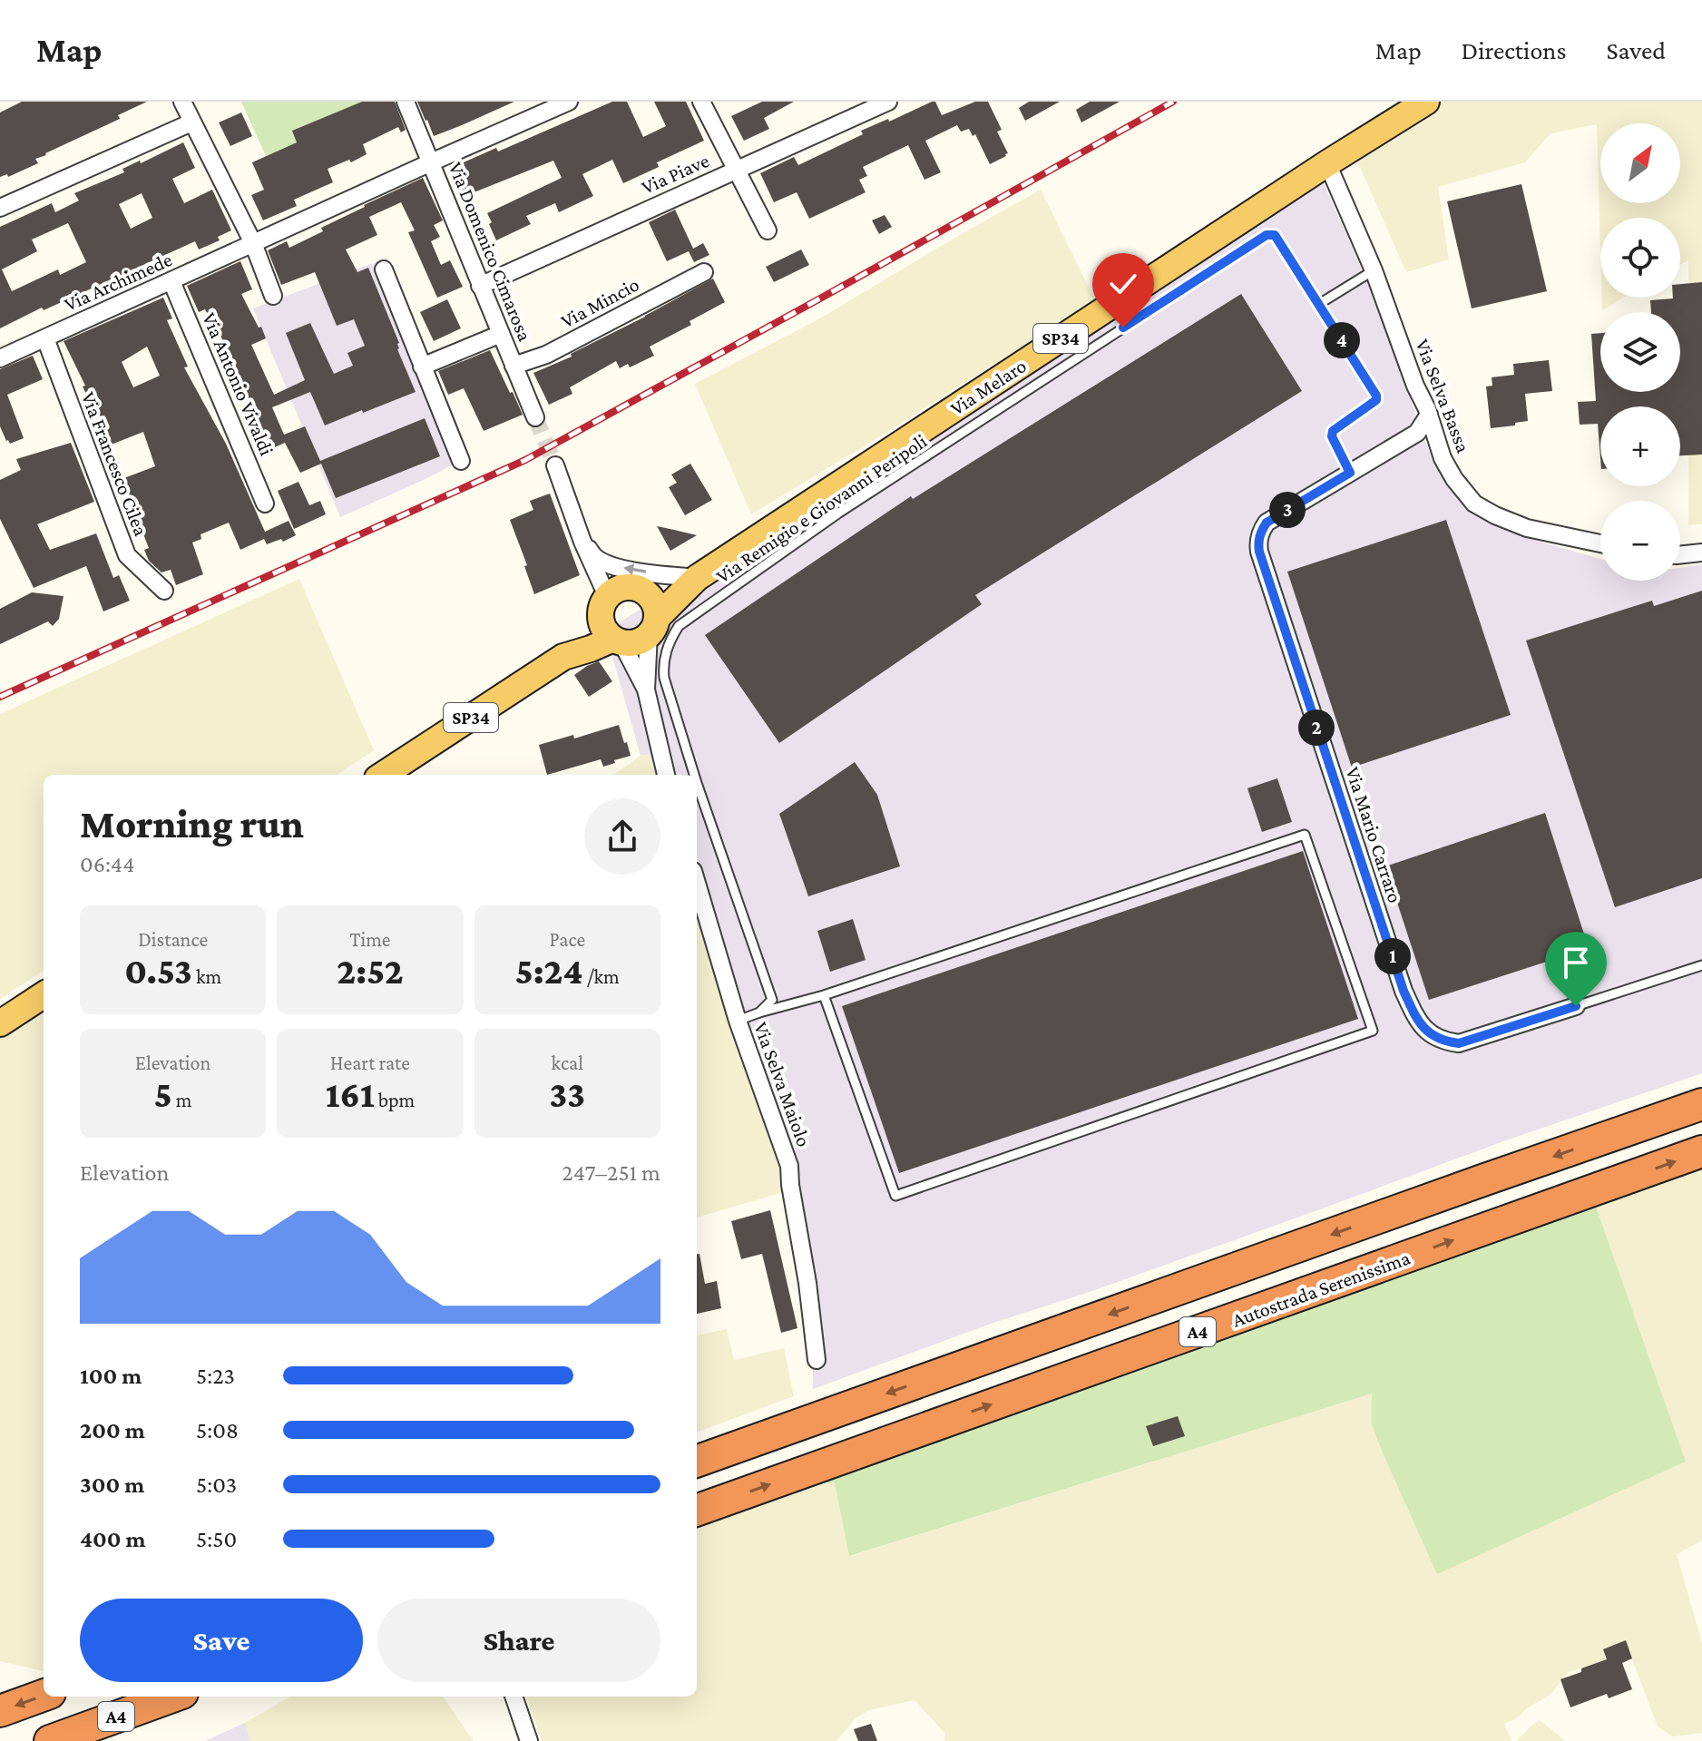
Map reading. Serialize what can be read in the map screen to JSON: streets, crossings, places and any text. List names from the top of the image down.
{
  "streets": {
    "highway": ["Autostrada Serenissima", "A4"],
    "main road": ["SP34", "Via Melaro"],
    "street": [
      "Via Piave",
      "Via Domenico Cimarosa",
      "Via Archimede",
      "Via Mincio",
      "Via Antonio Vivaldi",
      "Via Selva Bassa",
      "Via Francesco Cilea",
      "Via Mario Carraro",
      "Via Selva Maiolo"
    ],
    "lane": ["Via Remigio e Giovanni Peripoli"]
  },
  "crossings": [
    ["Via Piave", "Via Domenico Cimarosa"],
    ["Via Domenico Cimarosa", "Via Archimede"],
    ["Via Domenico Cimarosa", "Via Mincio"],
    ["Via Archimede", "Via Antonio Vivaldi"],
    ["Via Archimede", "Via Francesco Cilea"],
    ["Via Melaro", "Via Selva Bassa"],
    ["Via Selva Bassa", "Via Mario Carraro"],
    ["Via Remigio e Giovanni Peripoli", "Via Mario Carraro"]
  ],
  "north": "top right",
  "page": {
    "header": "Map",
    "nav": ["Map", "Directions", "Saved"],
    "map_buttons": ["+", "−"],
    "pins": [
      "4",
      "3",
      "2",
      "1"
    ],
    "heading": ["Morning run", "06:44"],
    "stats": [
      ["Distance", "0.53 km"],
      ["Time", "2:52"],
      ["Pace", "5:24 /km"],
      ["Elevation", "5 m"],
      ["Heart rate", "161 bpm"],
      ["kcal", "33"]
    ],
    "chart": ["Elevation", "247–251 m"],
    "list": [
      {
        "name": "100 m",
        "note": "5:23"
      },
      {
        "name": "200 m",
        "note": "5:08"
      },
      {
        "name": "300 m",
        "note": "5:03"
      },
      {
        "name": "400 m",
        "note": "5:50"
      }
    ],
    "buttons": ["Save", "Share"]
  }
}
